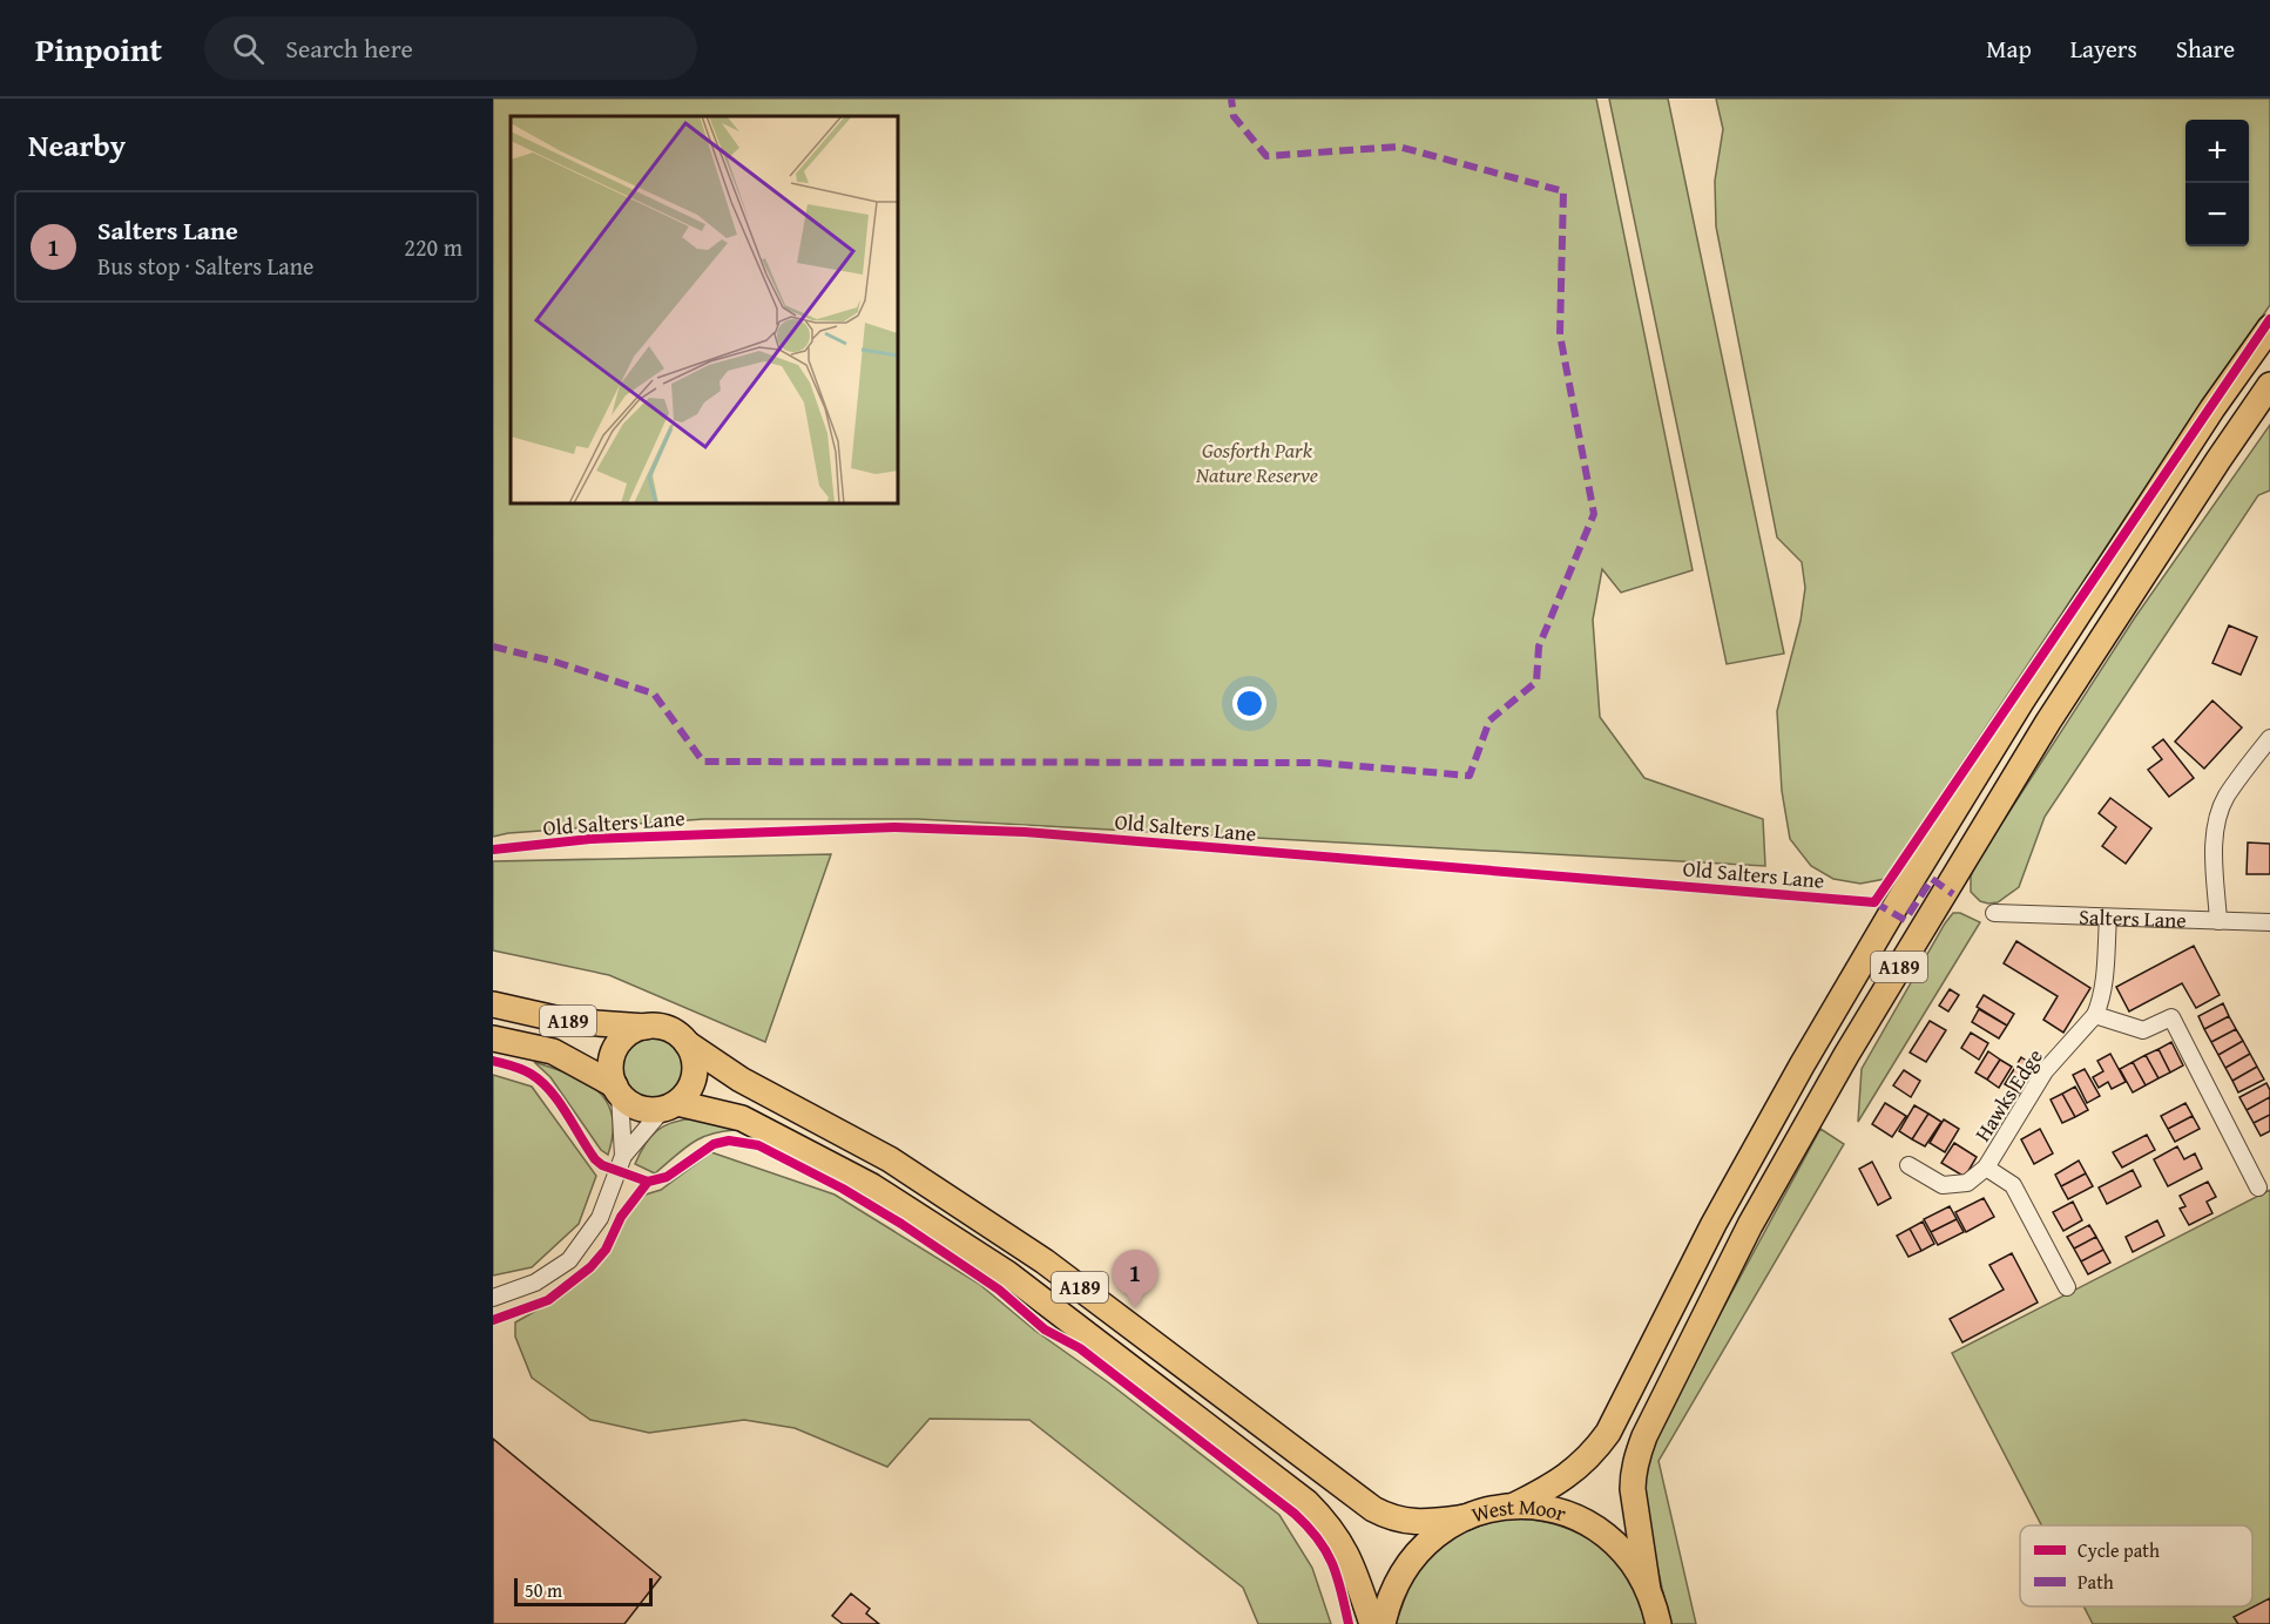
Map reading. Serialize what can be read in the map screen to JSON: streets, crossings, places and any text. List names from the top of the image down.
{
  "streets": {
    "main road": ["A189", "West Moor"],
    "street": ["Salters Lane", "Hawks Edge"],
    "cycle path": ["Old Salters Lane"]
  },
  "crossings": [
    ["Salters Lane", "Hawks Edge"],
    ["A189", "West Moor"]
  ],
  "parks": ["Gosforth Park Nature Reserve"],
  "legend": ["Cycle path", "Path"],
  "scale_bar": "50 m",
  "page": {
    "header": "Pinpoint",
    "search": "Search here",
    "nav": ["Map", "Layers", "Share"],
    "heading": "Nearby",
    "map_buttons": ["+", "−"],
    "list": [
      {
        "mark": "1",
        "name": "Salters Lane",
        "note": "Bus stop · Salters Lane",
        "value": "220 m"
      }
    ],
    "pins": "1",
    "scale": "50 m"
  }
}
